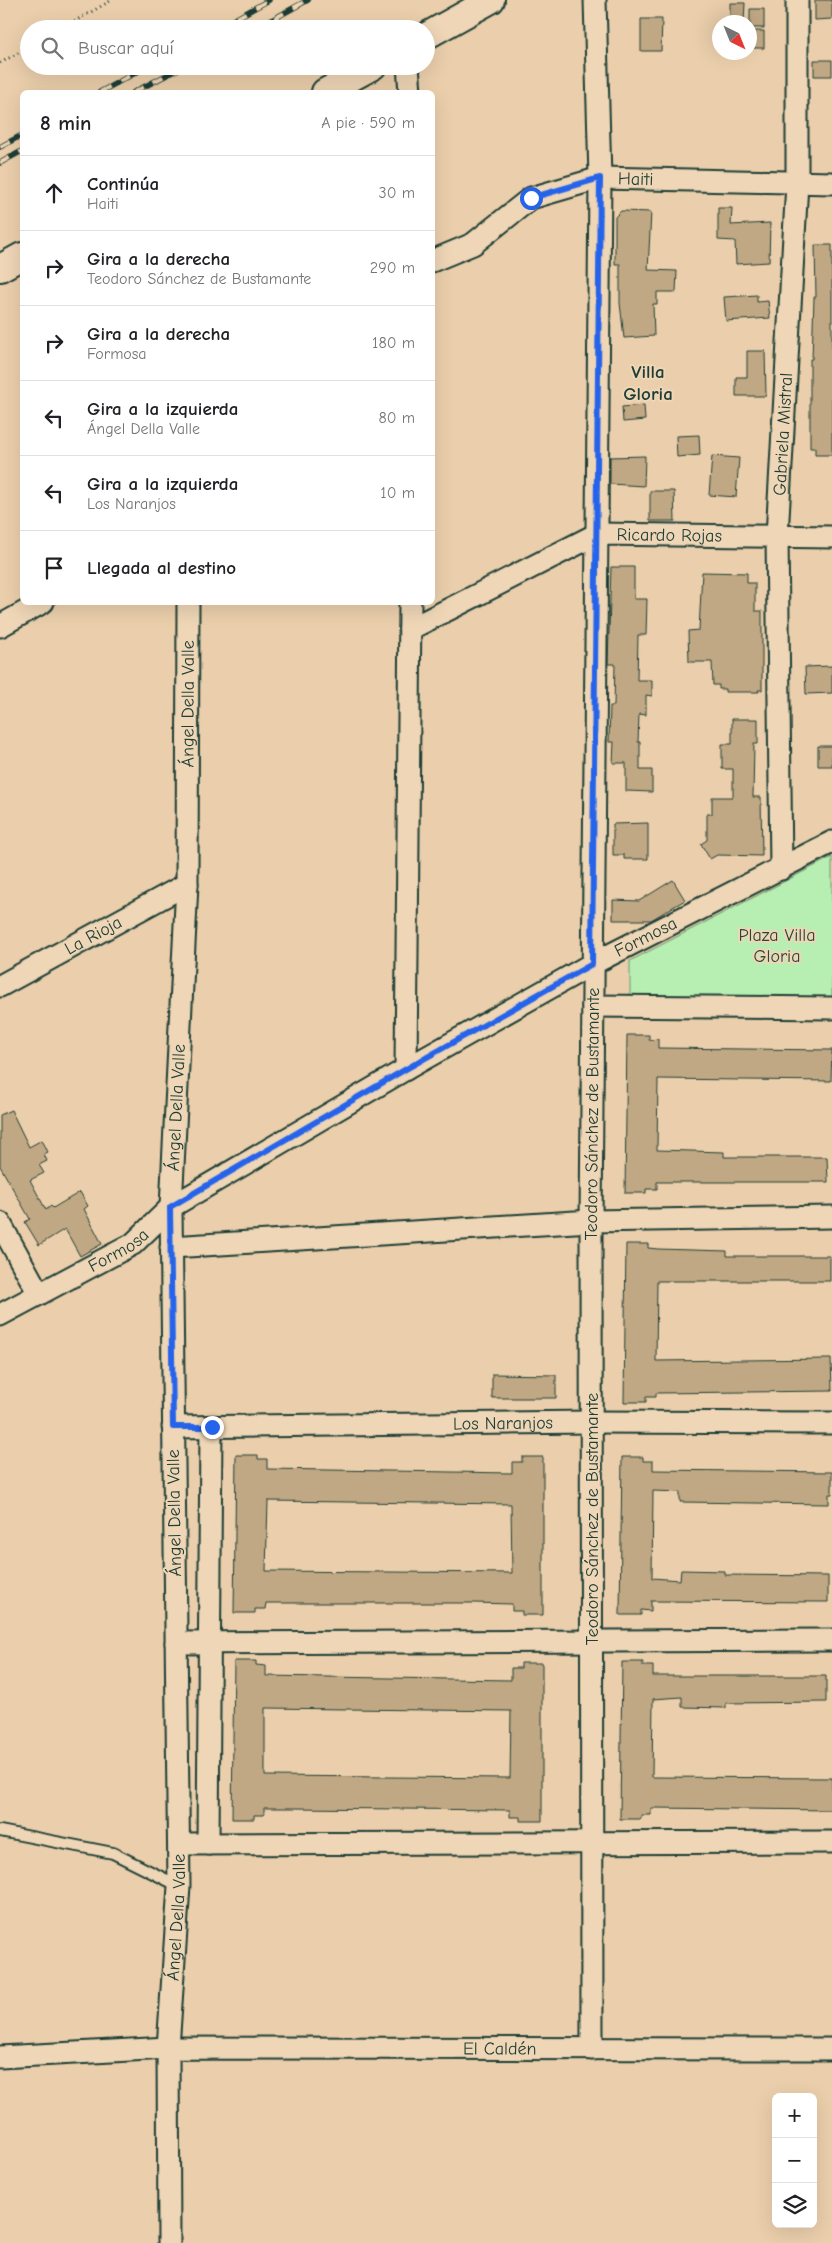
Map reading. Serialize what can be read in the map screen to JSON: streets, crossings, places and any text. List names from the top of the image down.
{
  "streets": {
    "street": [
      "Haiti",
      "Gabriela Mistral",
      "Ricardo Rojas",
      "Ángel Della Valle",
      "La Rioja",
      "Formosa",
      "Teodoro Sánchez de Bustamante",
      "Los Naranjos",
      "El Caldén"
    ]
  },
  "crossings": [
    ["Haiti", "Gabriela Mistral"],
    ["Haiti", "Teodoro Sánchez de Bustamante"],
    ["Gabriela Mistral", "Ricardo Rojas"],
    ["Gabriela Mistral", "Formosa"],
    ["Ricardo Rojas", "Teodoro Sánchez de Bustamante"],
    ["Ángel Della Valle", "La Rioja"],
    ["Ángel Della Valle", "Formosa"],
    ["Ángel Della Valle", "Los Naranjos"],
    ["Ángel Della Valle", "El Caldén"],
    ["Formosa", "Teodoro Sánchez de Bustamante"],
    ["Teodoro Sánchez de Bustamante", "Los Naranjos"],
    ["Teodoro Sánchez de Bustamante", "El Caldén"]
  ],
  "districts": ["Villa Gloria"],
  "parks": ["Plaza Villa Gloria"],
  "north": "bottom right",
  "page": {
    "search": "Buscar aquí",
    "heading": ["8 min", "A pie · 590 m"],
    "list": [
      ["Continúa", "Haiti", "30 m"],
      ["Gira a la derecha", "Teodoro Sánchez de Bustamante", "290 m"],
      ["Gira a la derecha", "Formosa", "180 m"],
      ["Gira a la izquierda", "Ángel Della Valle", "80 m"],
      ["Gira a la izquierda", "Los Naranjos", "10 m"],
      "Llegada al destino"
    ],
    "map_buttons": ["+", "−"]
  }
}
